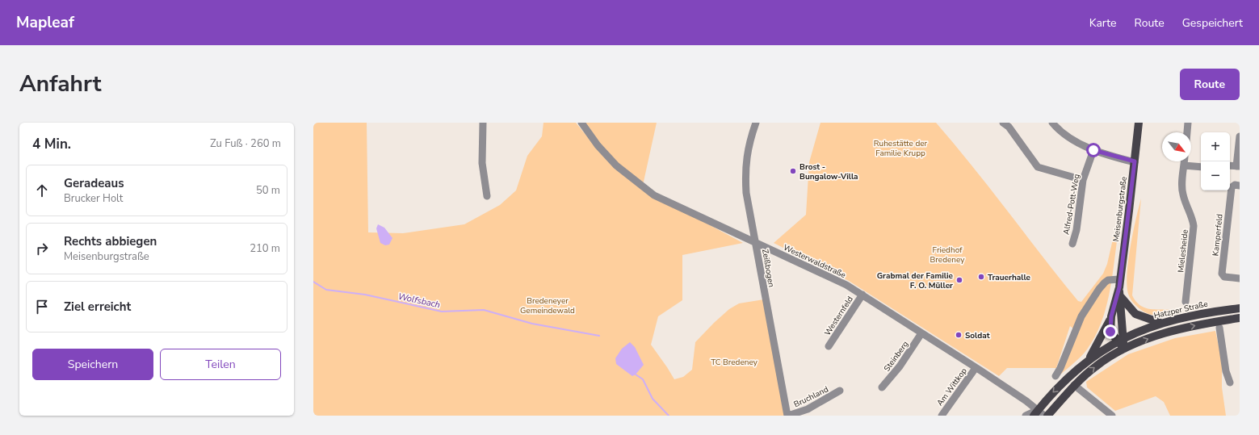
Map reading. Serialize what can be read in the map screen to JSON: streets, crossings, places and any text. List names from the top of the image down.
{
  "streets": {
    "main road": ["Meisenburgstraße", "Hatzper Straße"],
    "street": [
      "Alfred-Pott-Weg",
      "Kamperfeld",
      "Mielesheide",
      "Westerwaldstraße",
      "Zeißbogen",
      "Westernfeld",
      "Steinberg",
      "Am Wittkop",
      "Bruchland"
    ]
  },
  "crossings": [
    ["Meisenburgstraße", "Hatzper Straße"],
    ["Westerwaldstraße", "Zeißbogen"],
    ["Westerwaldstraße", "Westernfeld"],
    ["Westerwaldstraße", "Steinberg"],
    ["Westerwaldstraße", "Am Wittkop"],
    ["Zeißbogen", "Bruchland"]
  ],
  "water": ["Wolfsbach"],
  "parks": [
    "Ruhestätte der Familie Krupp",
    "Friedhof Bredeney",
    "Bredeneyer Gemeindewald",
    "TC Bredeney"
  ],
  "places": [
    "Brost - Bungalow-Villa",
    "Trauerhalle",
    "Grabmal der Familie F. O. Müller",
    "Soldat"
  ],
  "north": "bottom right",
  "page": {
    "header": "Mapleaf",
    "nav": ["Karte", "Route", "Gespeichert"],
    "title": "Anfahrt",
    "buttons": [
      "Route",
      ["Speichern", "Teilen"]
    ],
    "heading": ["4 Min.", "Zu Fuß · 260 m"],
    "map_buttons": ["+", "−"],
    "list": [
      ["Geradeaus", "Brucker Holt", "50 m"],
      ["Rechts abbiegen", "Meisenburgstraße", "210 m"],
      "Ziel erreicht"
    ]
  }
}
